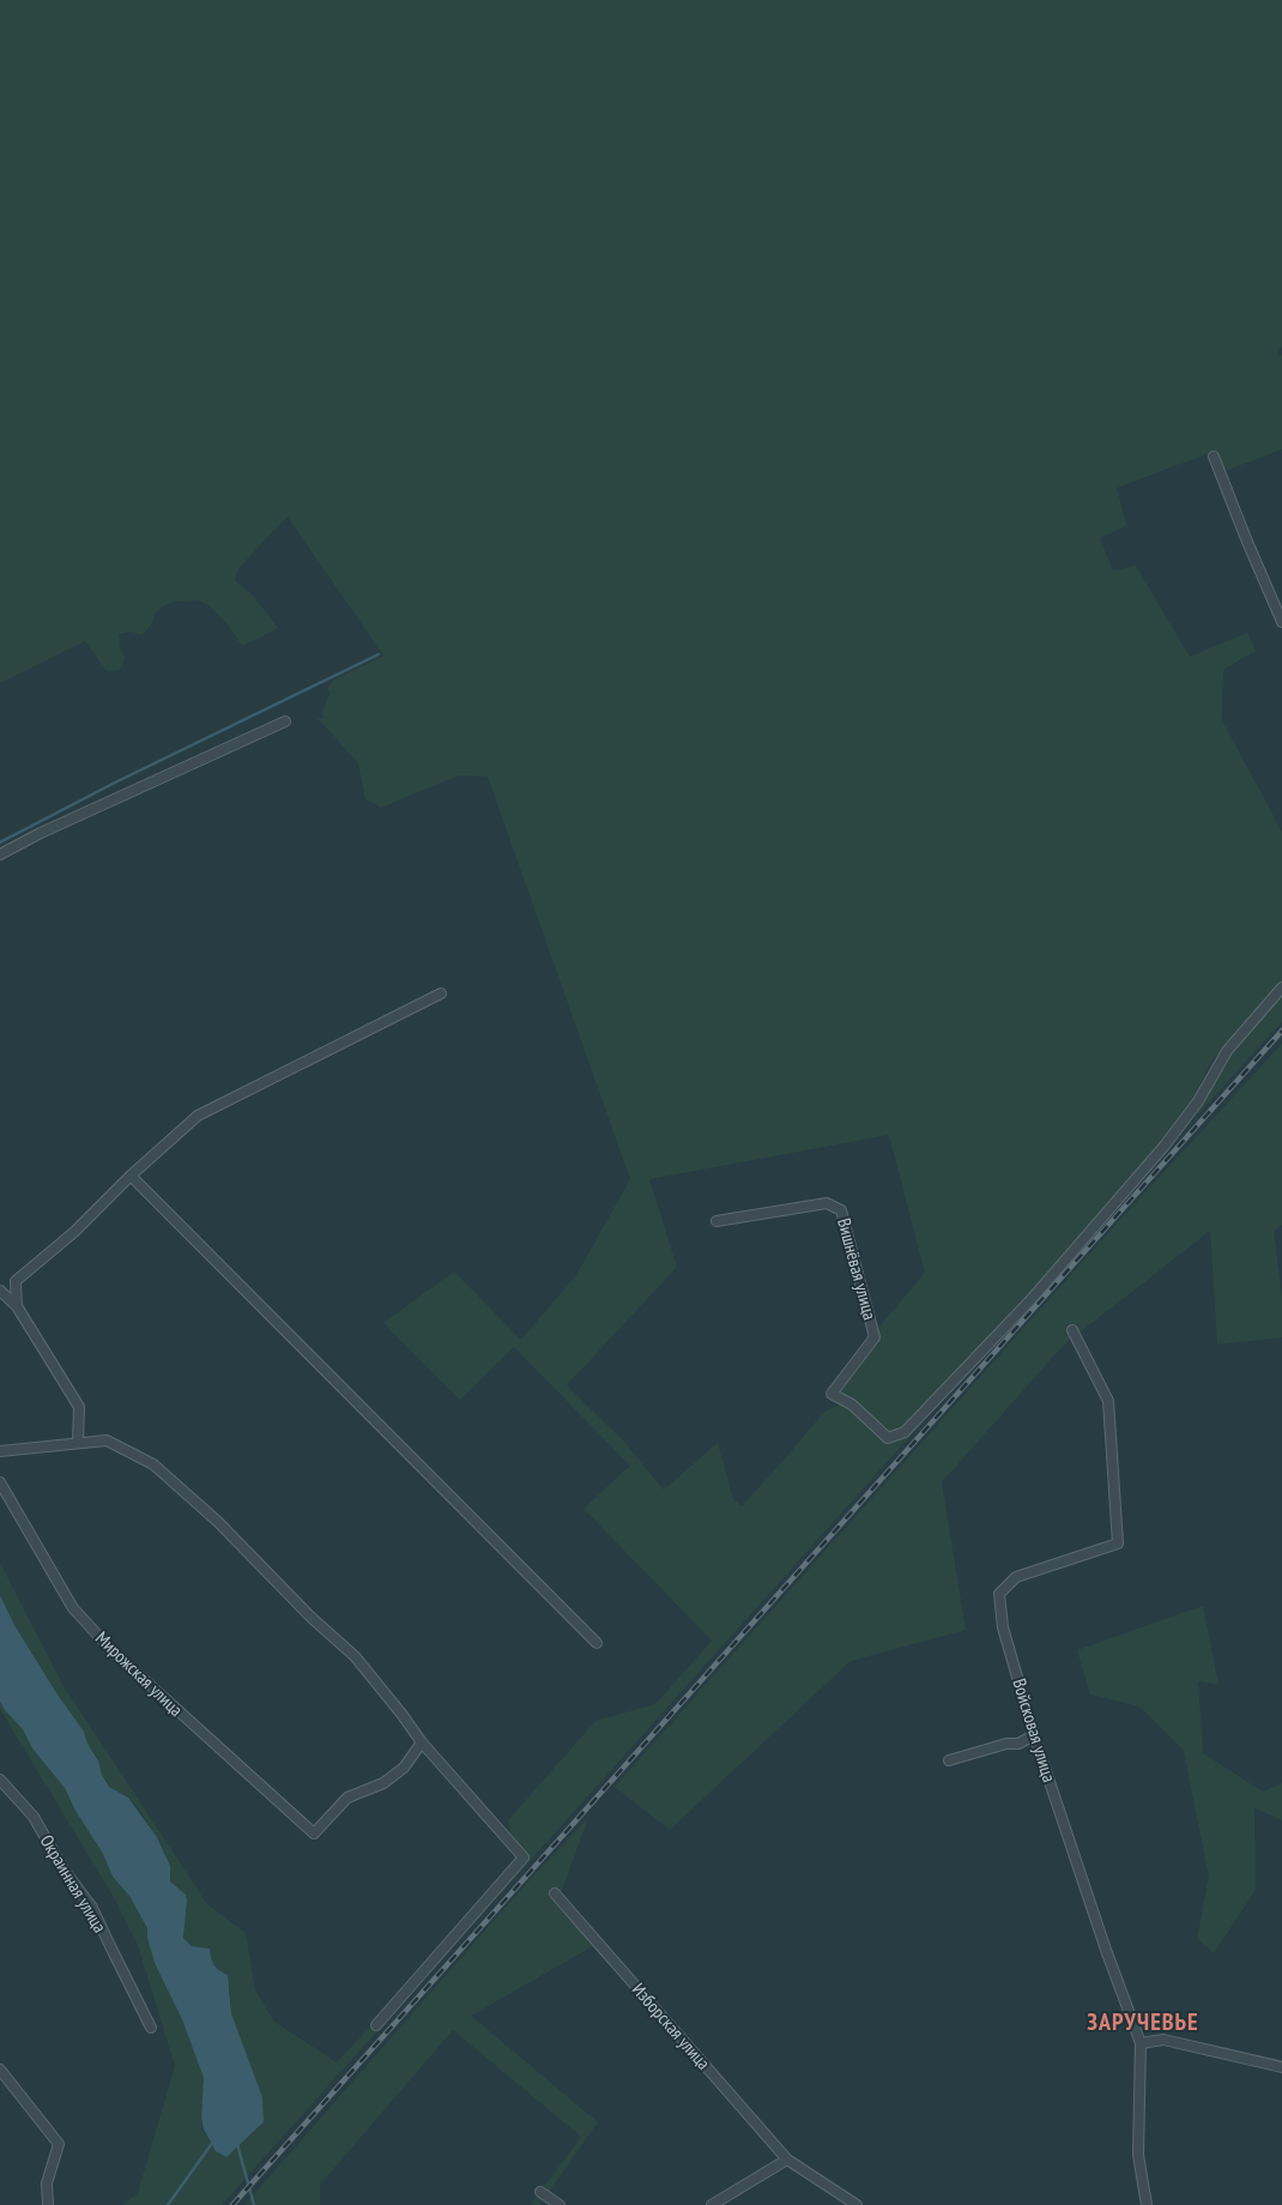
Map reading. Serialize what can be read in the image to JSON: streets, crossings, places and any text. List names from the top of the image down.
{
  "streets": {
    "street": [
      "Вишнёвая улица",
      "Мирожская улица",
      "Войсковая улица",
      "Окраинная улица",
      "Изборская улица"
    ]
  },
  "districts": ["ЗАРУЧЕВЬЕ"]
}
